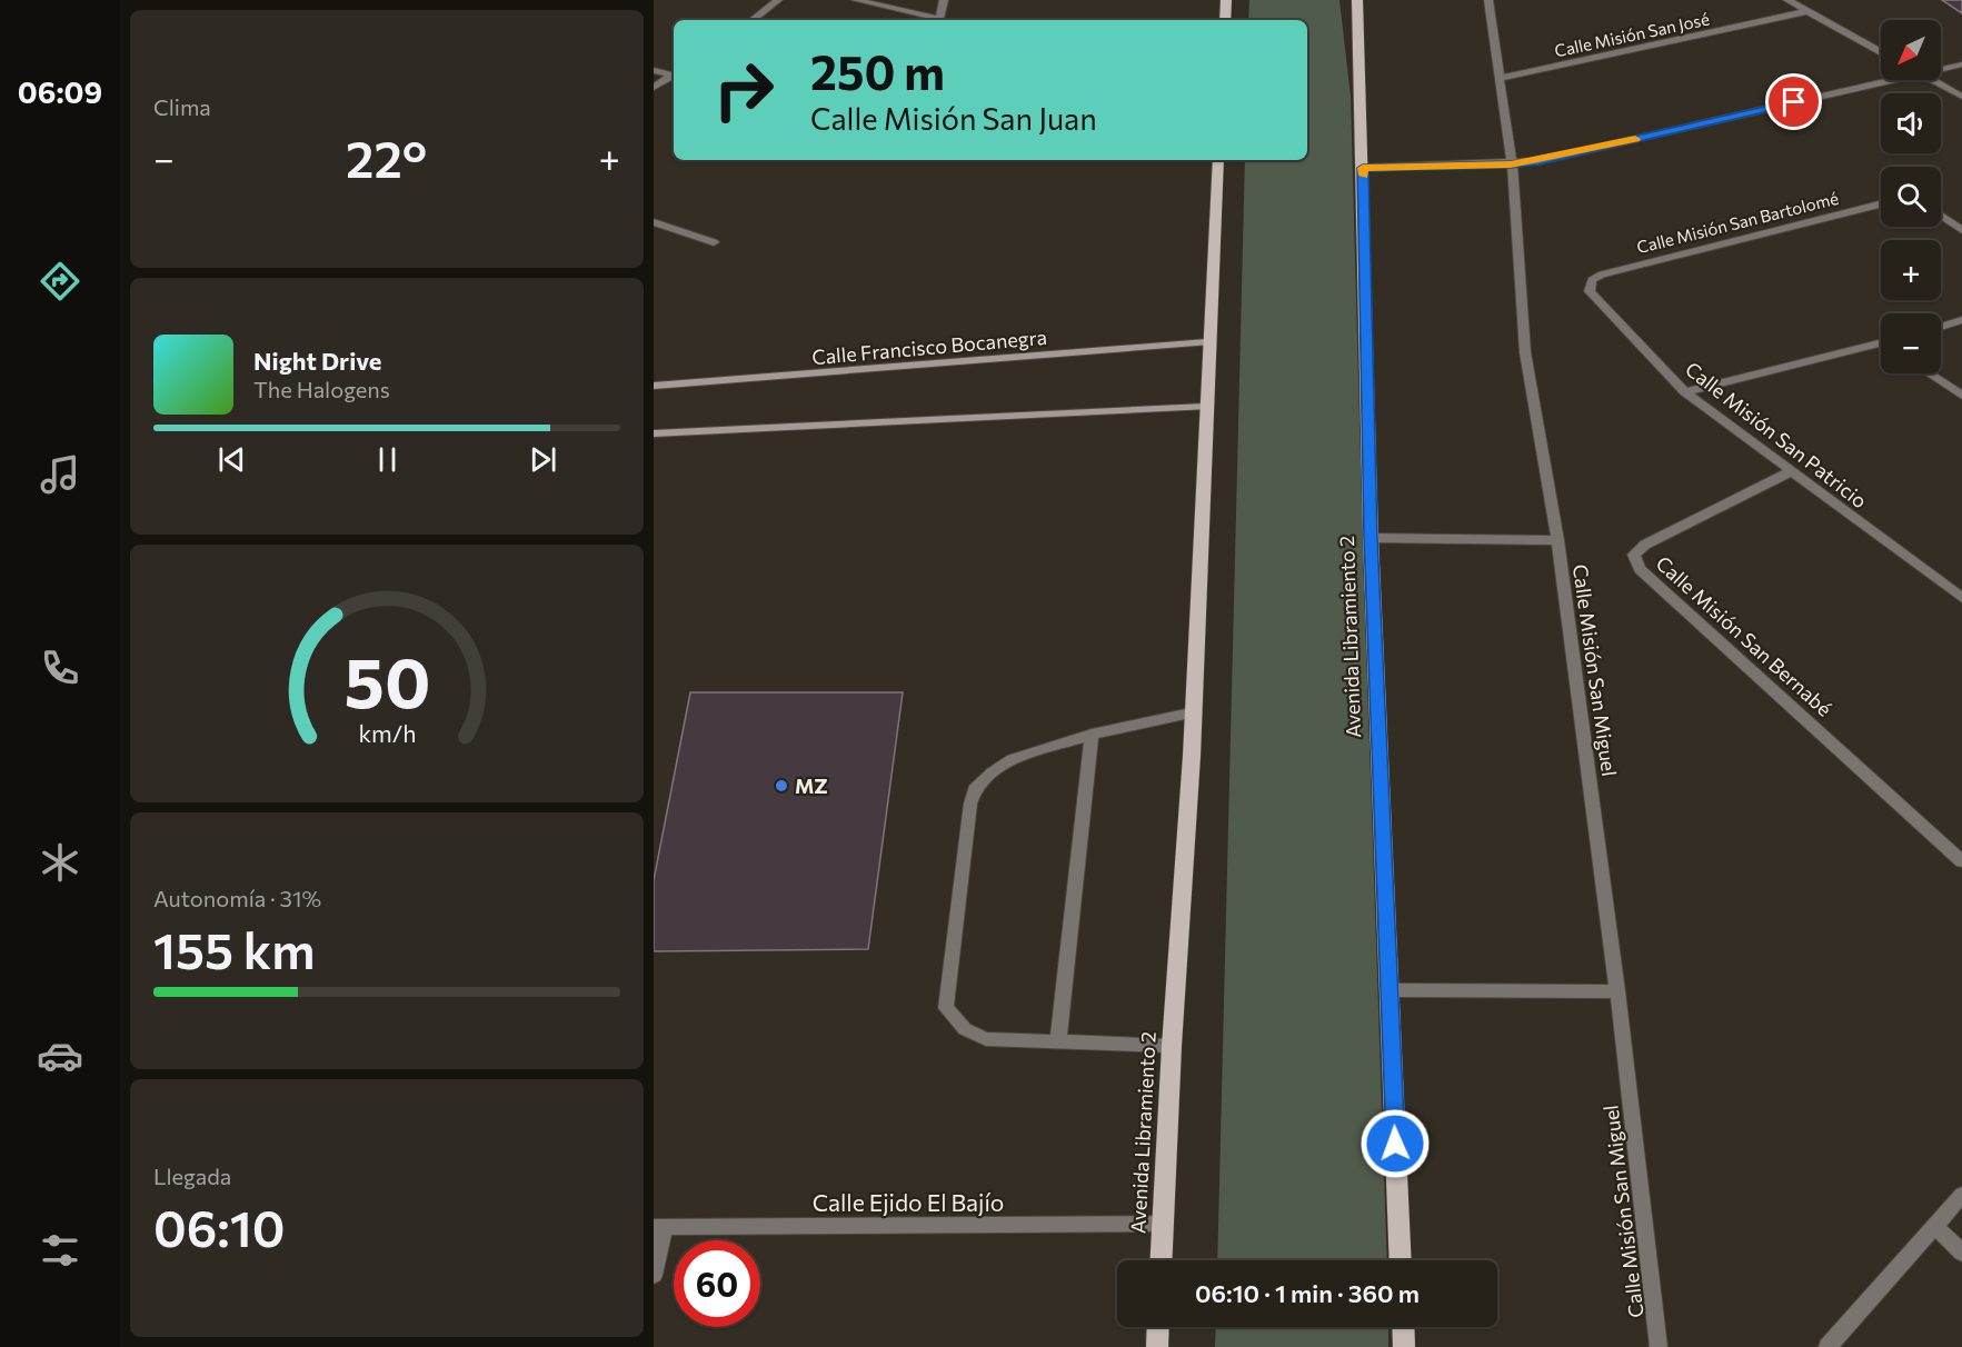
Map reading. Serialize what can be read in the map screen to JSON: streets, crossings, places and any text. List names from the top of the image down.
{
  "streets": {
    "main road": ["Avenida Libramiento 2"],
    "street": [
      "Calle Misión San José",
      "Calle Misión San Bartolomé",
      "Calle Francisco Bocanegra",
      "Calle Misión San Patricio",
      "Calle Misión San Bernabé",
      "Calle Misión San Miguel",
      "Calle Ejido El Bajío"
    ]
  },
  "crossings": [
    ["Calle Misión San José", "Calle Misión San Miguel"],
    ["Calle Misión San Bartolomé", "Calle Misión San Patricio"],
    ["Calle Francisco Bocanegra", "Avenida Libramiento 2"],
    ["Calle Misión San Patricio", "Calle Misión San Bernabé"],
    ["Avenida Libramiento 2", "Calle Ejido El Bajío"]
  ],
  "places": ["MZ"],
  "north": "bottom left",
  "page": {
    "tabs": "06:09",
    "tile": [
      "Clima",
      ["Autonomía · 31%", "155 km"],
      ["Llegada", "06:10"]
    ],
    "map_buttons": ["+", "−"],
    "turn": ["250 m", "Calle Misión San Juan"],
    "heat": ["−", "22°", "+"],
    "song": ["Night Drive", "The Halogens"],
    "limit": "60",
    "trip": "06:10 · 1 min · 360 m",
    "gauge": ["50", "km/h"]
  }
}
